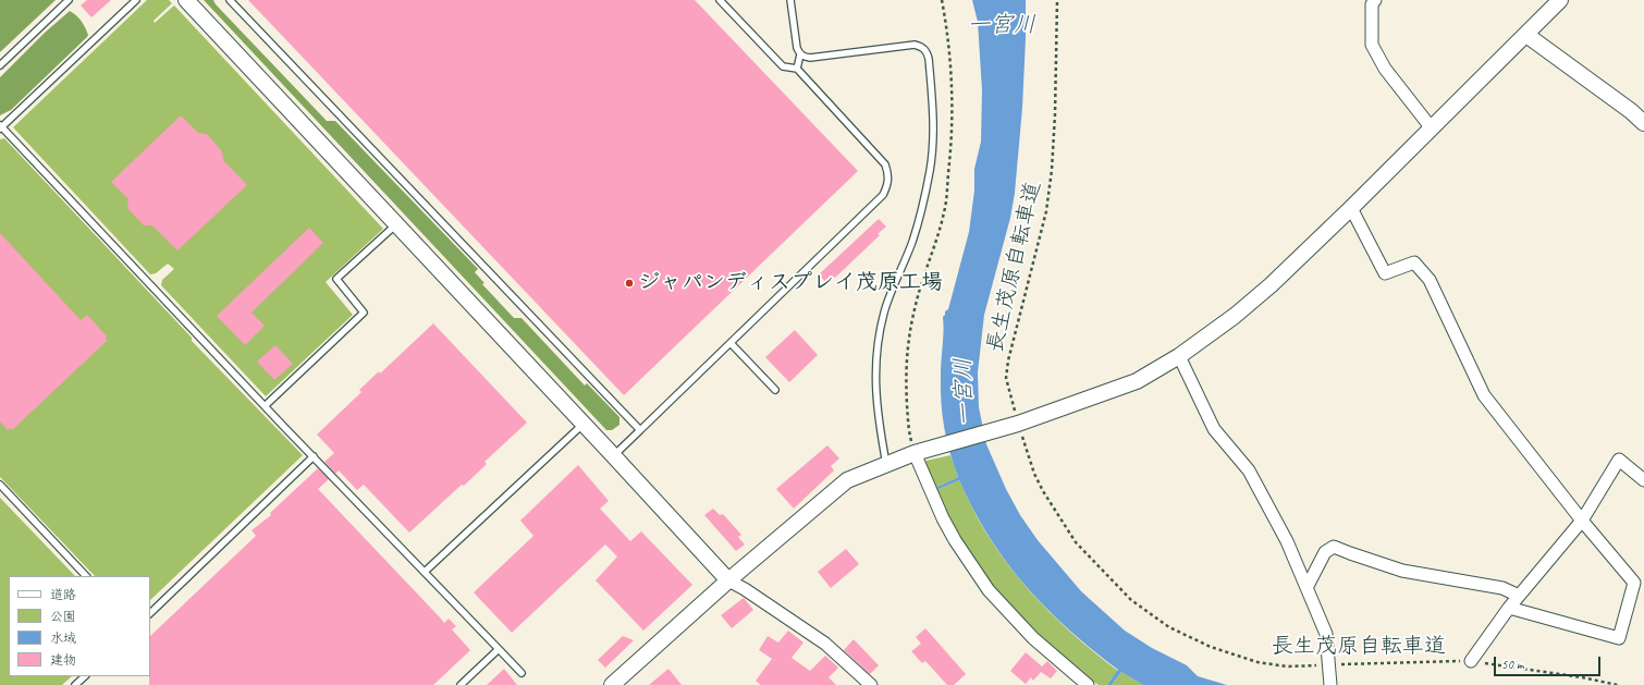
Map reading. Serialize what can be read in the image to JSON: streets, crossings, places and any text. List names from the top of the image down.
{
  "streets": {
    "path": ["長生茂原自転車道"]
  },
  "water": ["一宮川"],
  "places": ["ジャパンディスプレイ茂原工場"],
  "legend": [
    "道路",
    "公園",
    "水域",
    "建物"
  ],
  "scale_bar": "50 m"
}
